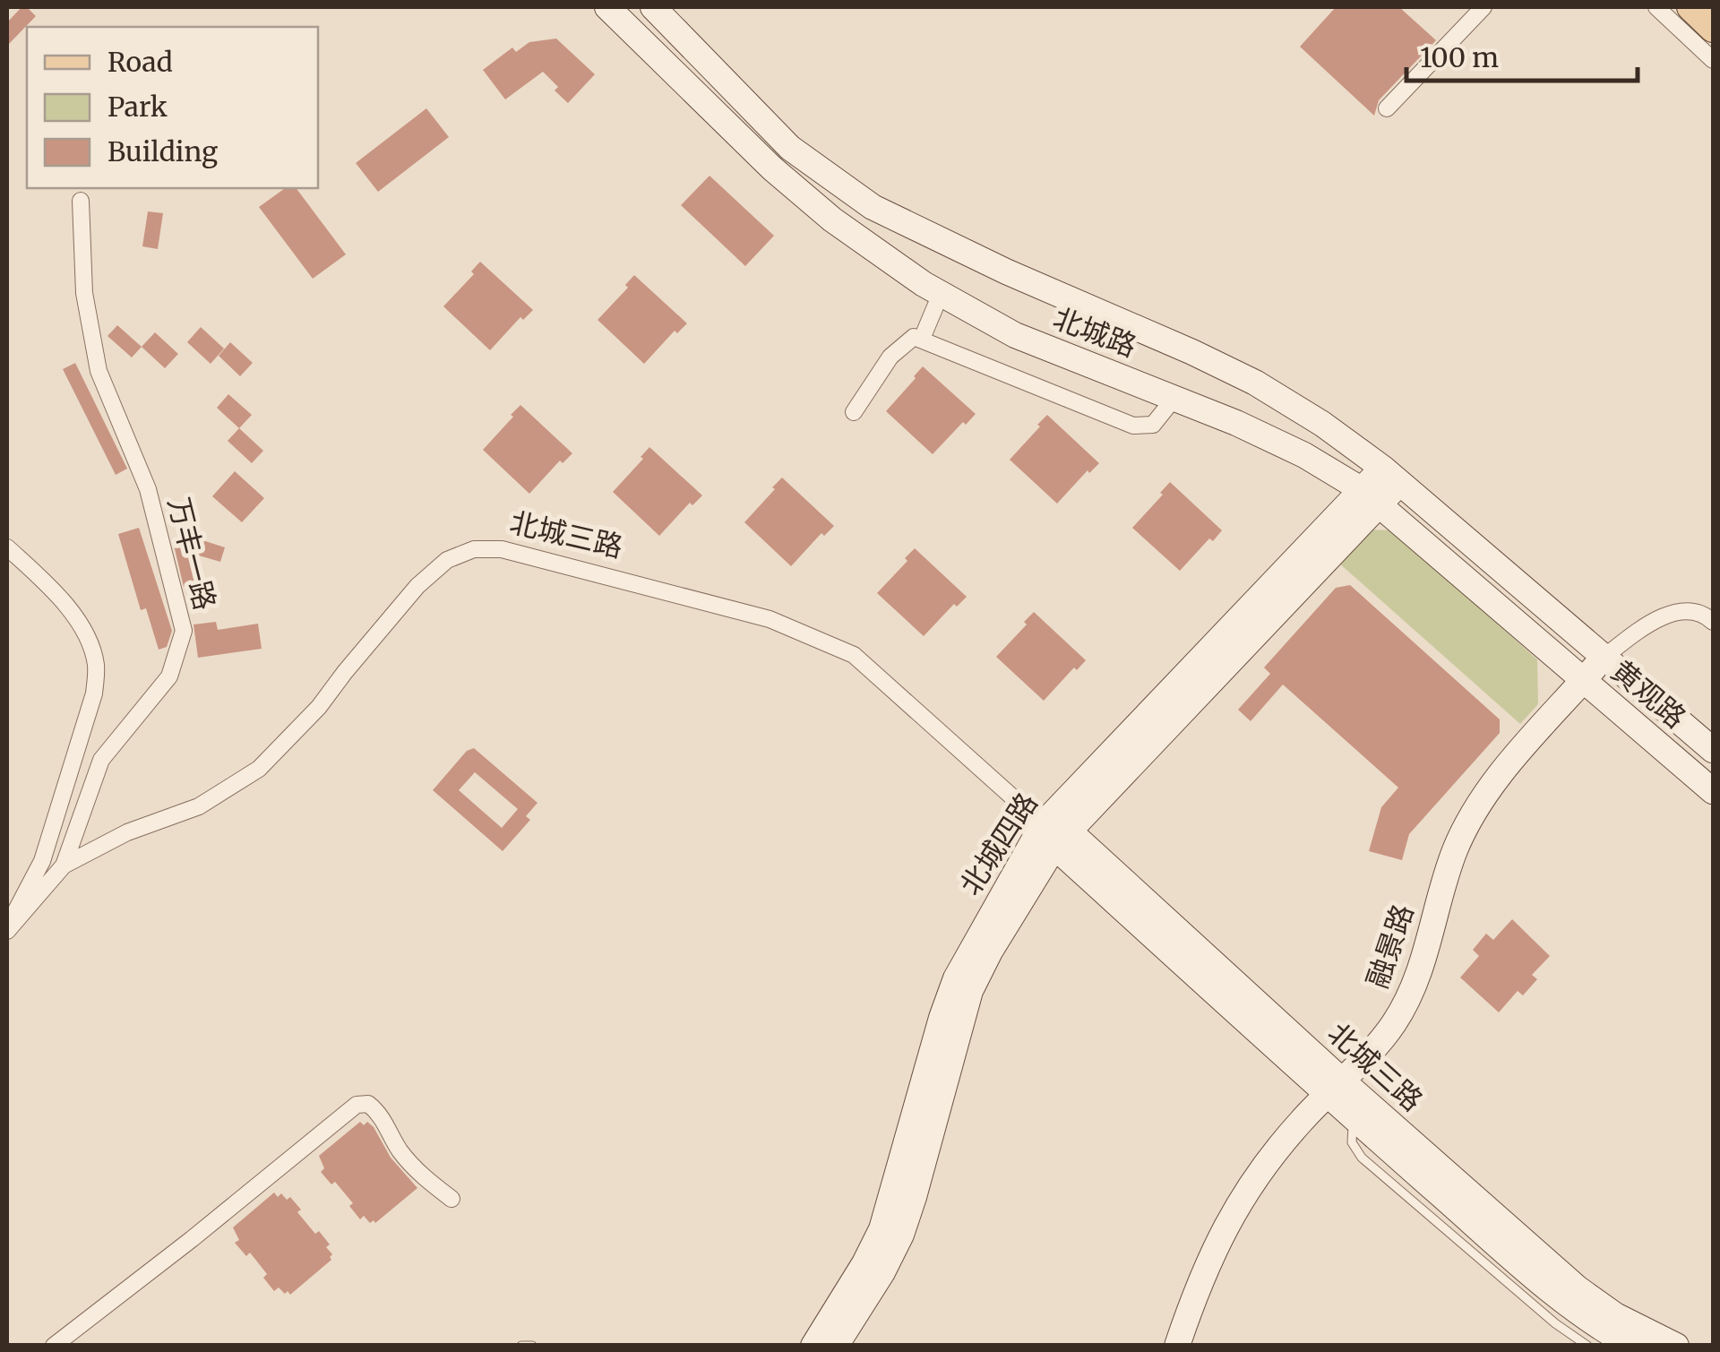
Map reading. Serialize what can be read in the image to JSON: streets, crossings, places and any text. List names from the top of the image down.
{
  "streets": {
    "main road": [
      "北城路",
      "北城三路",
      "黄观路",
      "北城四路",
      "融景路"
    ],
    "street": ["万丰一路"]
  },
  "crossings": [
    ["北城路", "黄观路"],
    ["北城路", "北城四路"],
    ["北城路", "融景路"],
    ["北城三路", "万丰一路"],
    ["北城三路", "北城四路"],
    ["北城三路", "融景路"],
    ["黄观路", "融景路"]
  ],
  "legend": ["Road", "Park", "Building"],
  "scale_bar": "100 m"
}
